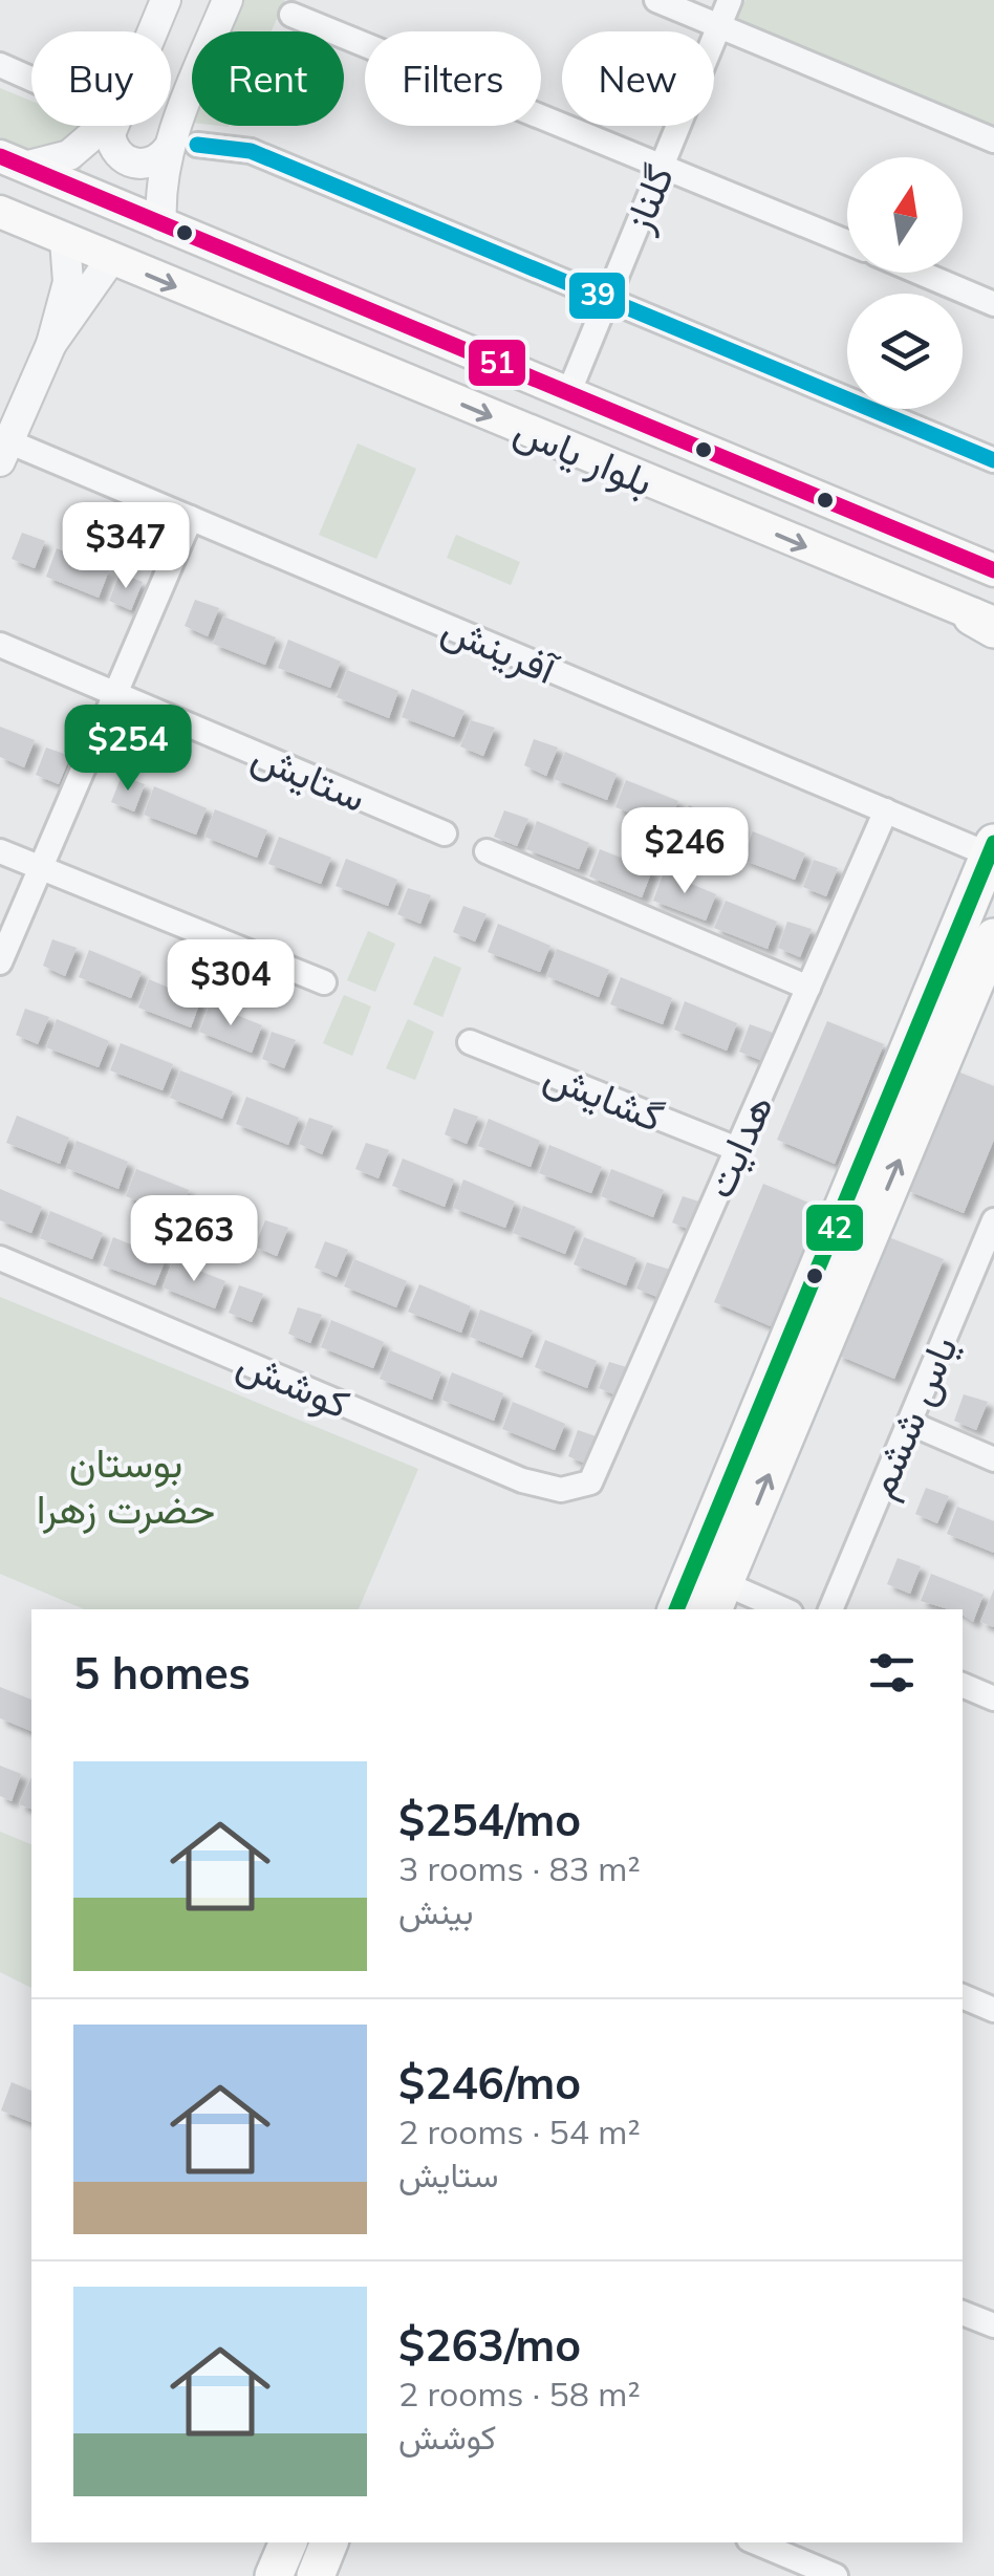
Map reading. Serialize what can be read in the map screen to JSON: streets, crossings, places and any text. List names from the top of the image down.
{
  "streets": {
    "main road": ["بلوار یاس"],
    "street": [
      "گلناز",
      "آفرینش",
      "ستایش",
      "گشایش",
      "هدایت",
      "کوشش",
      "یاس ششم"
    ]
  },
  "crossings": [
    ["گلناز", "بلوار یاس"],
    ["آفرینش", "هدایت"],
    ["گشایش", "هدایت"],
    ["هدایت", "کوشش"]
  ],
  "parks": ["بوستان حضرت زهرا"],
  "lines": ["transit line 39", "transit line 51", "transit line 42"],
  "north": "top",
  "page": {
    "chip": [
      "Buy",
      "Rent",
      "Filters",
      "New"
    ],
    "price": [
      "$347",
      "$254",
      "$246",
      "$304",
      "$263"
    ],
    "heading": "5 homes",
    "list": [
      {
        "name": "$254/mo",
        "note": "3 rooms · 83 m² · بینش"
      },
      {
        "name": "$246/mo",
        "note": "2 rooms · 54 m² · ستایش"
      },
      {
        "name": "$263/mo",
        "note": "2 rooms · 58 m² · کوشش"
      }
    ]
  }
}
